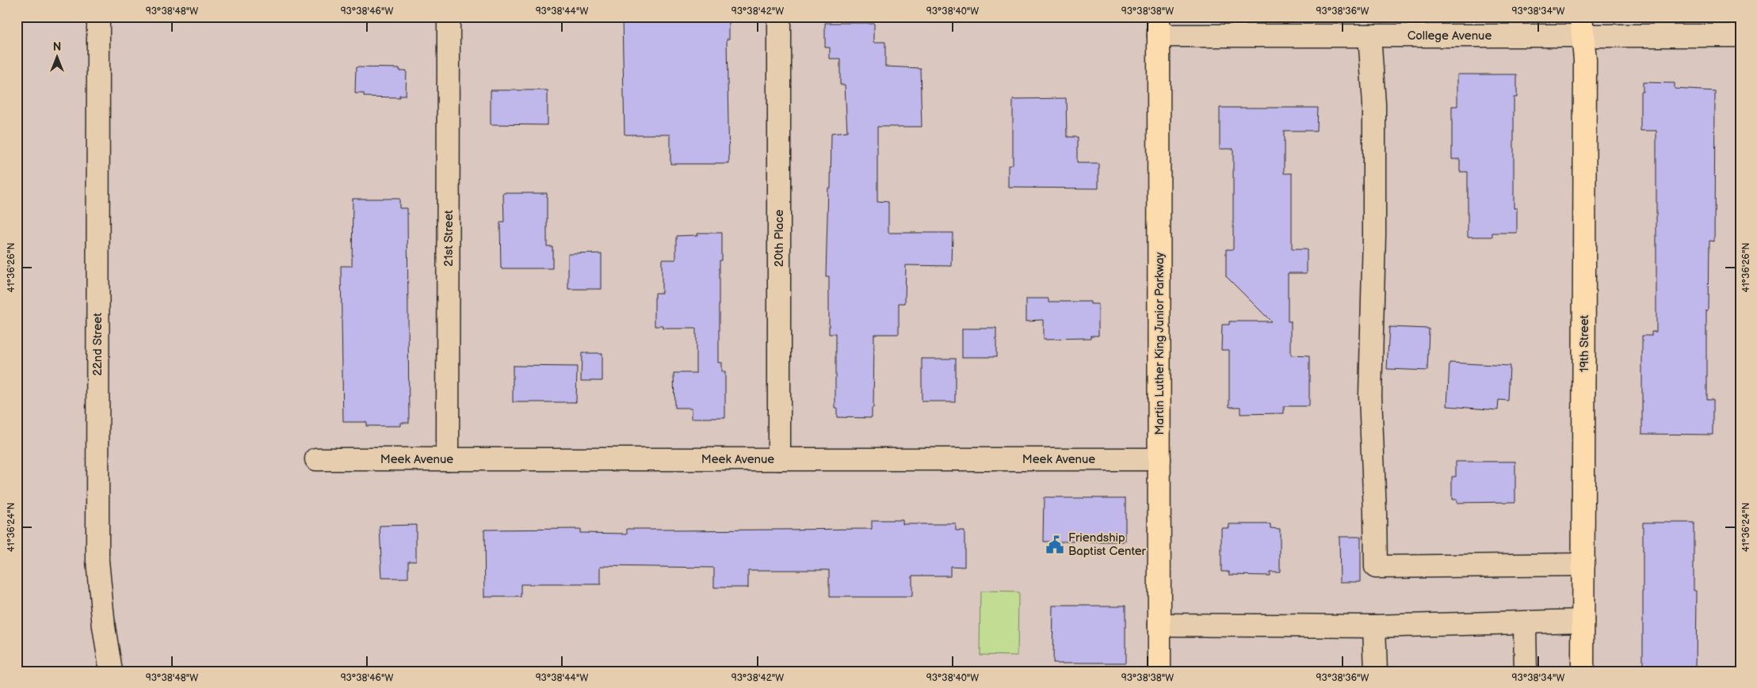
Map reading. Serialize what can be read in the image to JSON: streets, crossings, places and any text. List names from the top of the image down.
{
  "streets": {
    "main road": ["Martin Luther King Junior Parkway", "19th Street"],
    "street": [
      "College Avenue",
      "21st Street",
      "20th Place",
      "22nd Street",
      "Meek Avenue"
    ]
  },
  "crossings": [
    ["College Avenue", "Martin Luther King Junior Parkway"],
    ["College Avenue", "19th Street"],
    ["21st Street", "Meek Avenue"],
    ["20th Place", "Meek Avenue"],
    ["Martin Luther King Junior Parkway", "Meek Avenue"]
  ],
  "places": {
    "public building": ["Friendship Baptist Center"]
  },
  "north": "top",
  "coordinates": [
    "93°38'48\"W",
    "93°38'46\"W",
    "93°38'44\"W",
    "93°38'42\"W",
    "93°38'40\"W",
    "93°38'38\"W",
    "93°38'36\"W",
    "93°38'34\"W",
    "41°36'26\"N",
    "41°36'24\"N"
  ]
}
